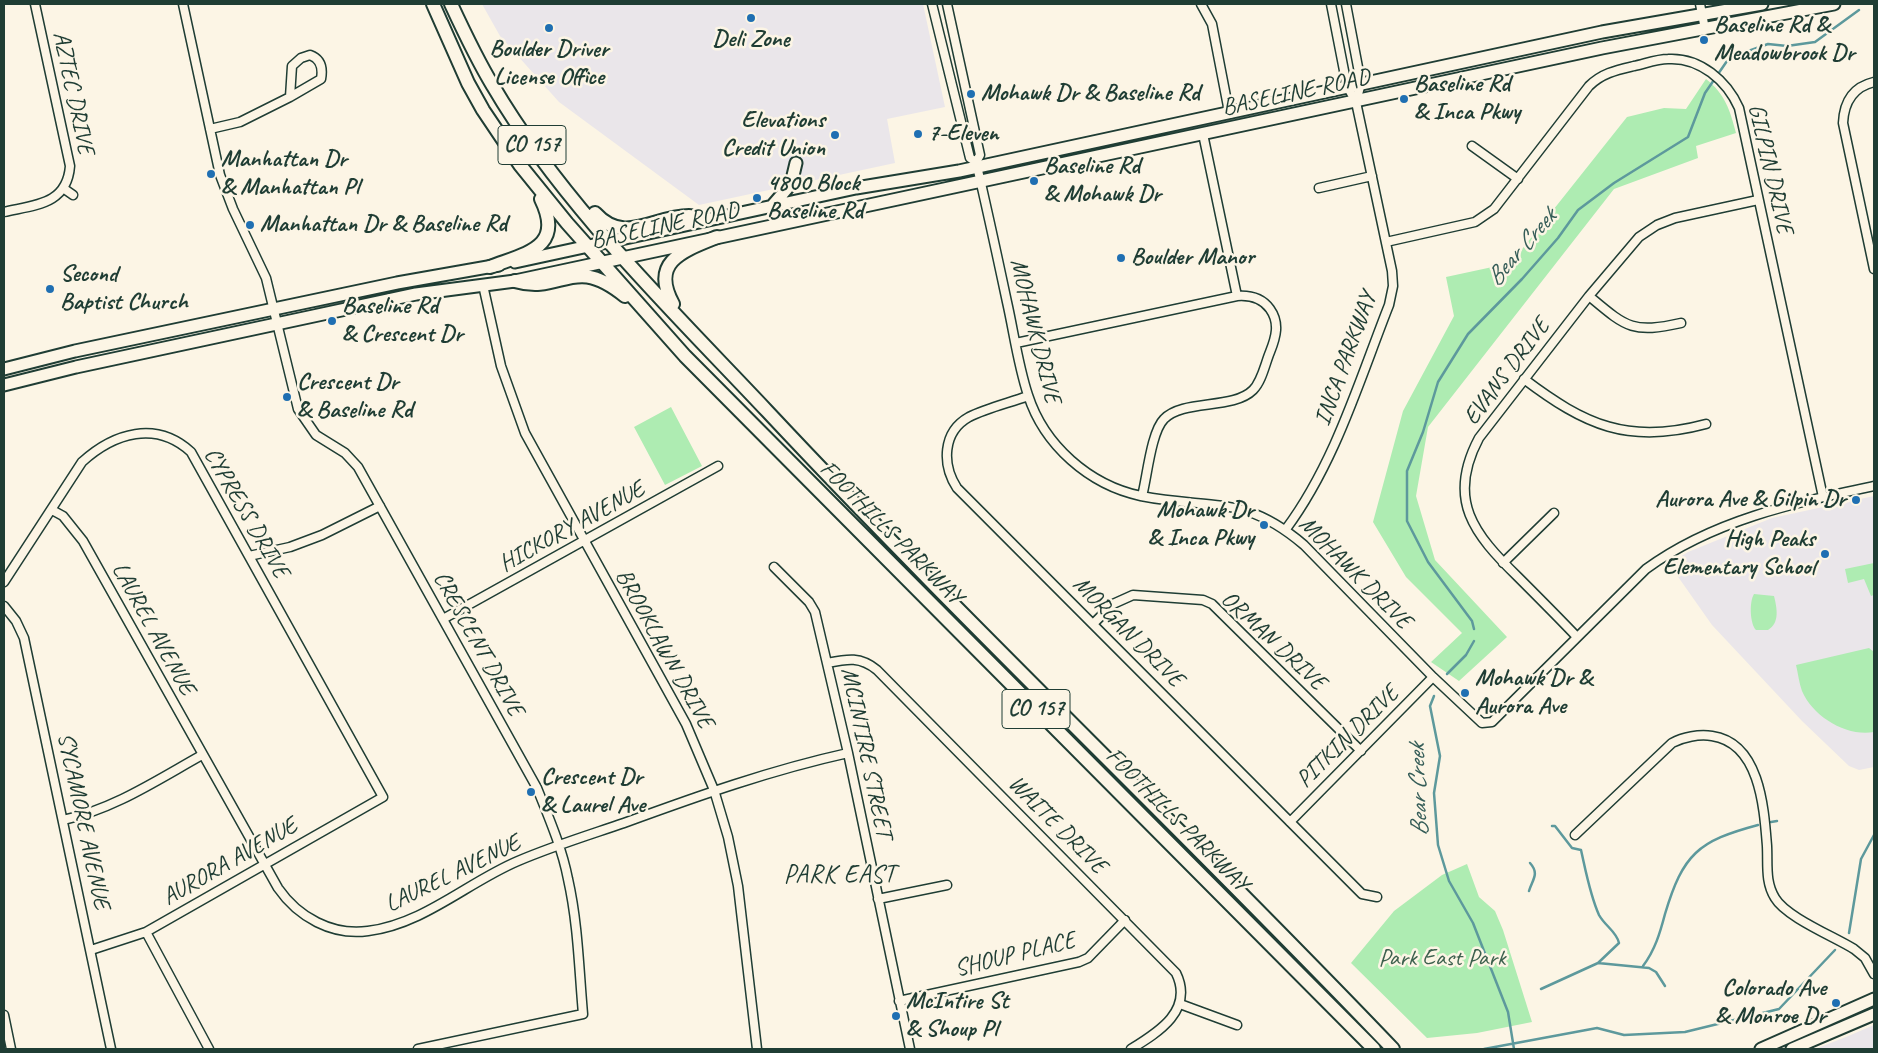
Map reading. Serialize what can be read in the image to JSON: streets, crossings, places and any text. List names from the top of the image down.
{
  "streets": {
    "highway": ["CO 157", "FOOTHILLS PARKWAY"],
    "main road": ["BASELINE ROAD"],
    "street": [
      "AZTEC DRIVE",
      "GILPIN DRIVE",
      "MOHAWK DRIVE",
      "INCA PARKWAY",
      "EVANS DRIVE",
      "CYPRESS DRIVE",
      "HICKORY AVENUE",
      "LAUREL AVENUE",
      "MORGAN DRIVE",
      "ORMAN DRIVE",
      "CRESCENT DRIVE",
      "BROOKLAWN DRIVE",
      "PITKIN DRIVE",
      "MCINTIRE STREET",
      "SYCAMORE AVENUE",
      "WAITE DRIVE",
      "AURORA AVENUE",
      "SHOUP PLACE"
    ]
  },
  "crossings": [
    ["BASELINE ROAD", "MOHAWK DRIVE"],
    ["BASELINE ROAD", "INCA PARKWAY"],
    ["BASELINE ROAD", "FOOTHILLS PARKWAY"],
    ["BASELINE ROAD", "CRESCENT DRIVE"],
    ["BASELINE ROAD", "BROOKLAWN DRIVE"],
    ["GILPIN DRIVE", "INCA PARKWAY"],
    ["GILPIN DRIVE", "EVANS DRIVE"],
    ["MOHAWK DRIVE", "INCA PARKWAY"],
    ["MOHAWK DRIVE", "MORGAN DRIVE"],
    ["MOHAWK DRIVE", "PITKIN DRIVE"],
    ["CYPRESS DRIVE", "LAUREL AVENUE"],
    ["CYPRESS DRIVE", "AURORA AVENUE"],
    ["HICKORY AVENUE", "CRESCENT DRIVE"],
    ["HICKORY AVENUE", "BROOKLAWN DRIVE"],
    ["LAUREL AVENUE", "CRESCENT DRIVE"],
    ["LAUREL AVENUE", "BROOKLAWN DRIVE"],
    ["LAUREL AVENUE", "MCINTIRE STREET"],
    ["LAUREL AVENUE", "AURORA AVENUE"],
    ["MORGAN DRIVE", "ORMAN DRIVE"],
    ["MORGAN DRIVE", "PITKIN DRIVE"],
    ["ORMAN DRIVE", "PITKIN DRIVE"],
    ["MCINTIRE STREET", "WAITE DRIVE"],
    ["MCINTIRE STREET", "SHOUP PLACE"],
    ["SYCAMORE AVENUE", "AURORA AVENUE"],
    ["WAITE DRIVE", "SHOUP PLACE"]
  ],
  "districts": ["PARK EAST"],
  "water": ["Bear Creek"],
  "parks": ["Park East Park"],
  "places": [
    "Deli Zone",
    "Boulder Driver License Office",
    "Baseline Rd & Meadowbrook Dr",
    "Mohawk Dr & Baseline Rd",
    "Baseline Rd & Inca Pkwy",
    "7-Eleven",
    "Elevations Credit Union",
    "Manhattan Dr & Manhattan Pl",
    "Baseline Rd & Mohawk Dr",
    "4800 Block Baseline Rd",
    "Manhattan Dr & Baseline Rd",
    "Boulder Manor",
    "Second Baptist Church",
    "Baseline Rd & Crescent Dr",
    "Crescent Dr & Baseline Rd",
    "Aurora Ave & Gilpin Dr",
    "Mohawk Dr & Inca Pkwy",
    "High Peaks Elementary School",
    "Mohawk Dr & Aurora Ave",
    "Crescent Dr & Laurel Ave",
    "Colorado Ave & Monroe Dr",
    "McIntire St & Shoup Pl"
  ]
}
